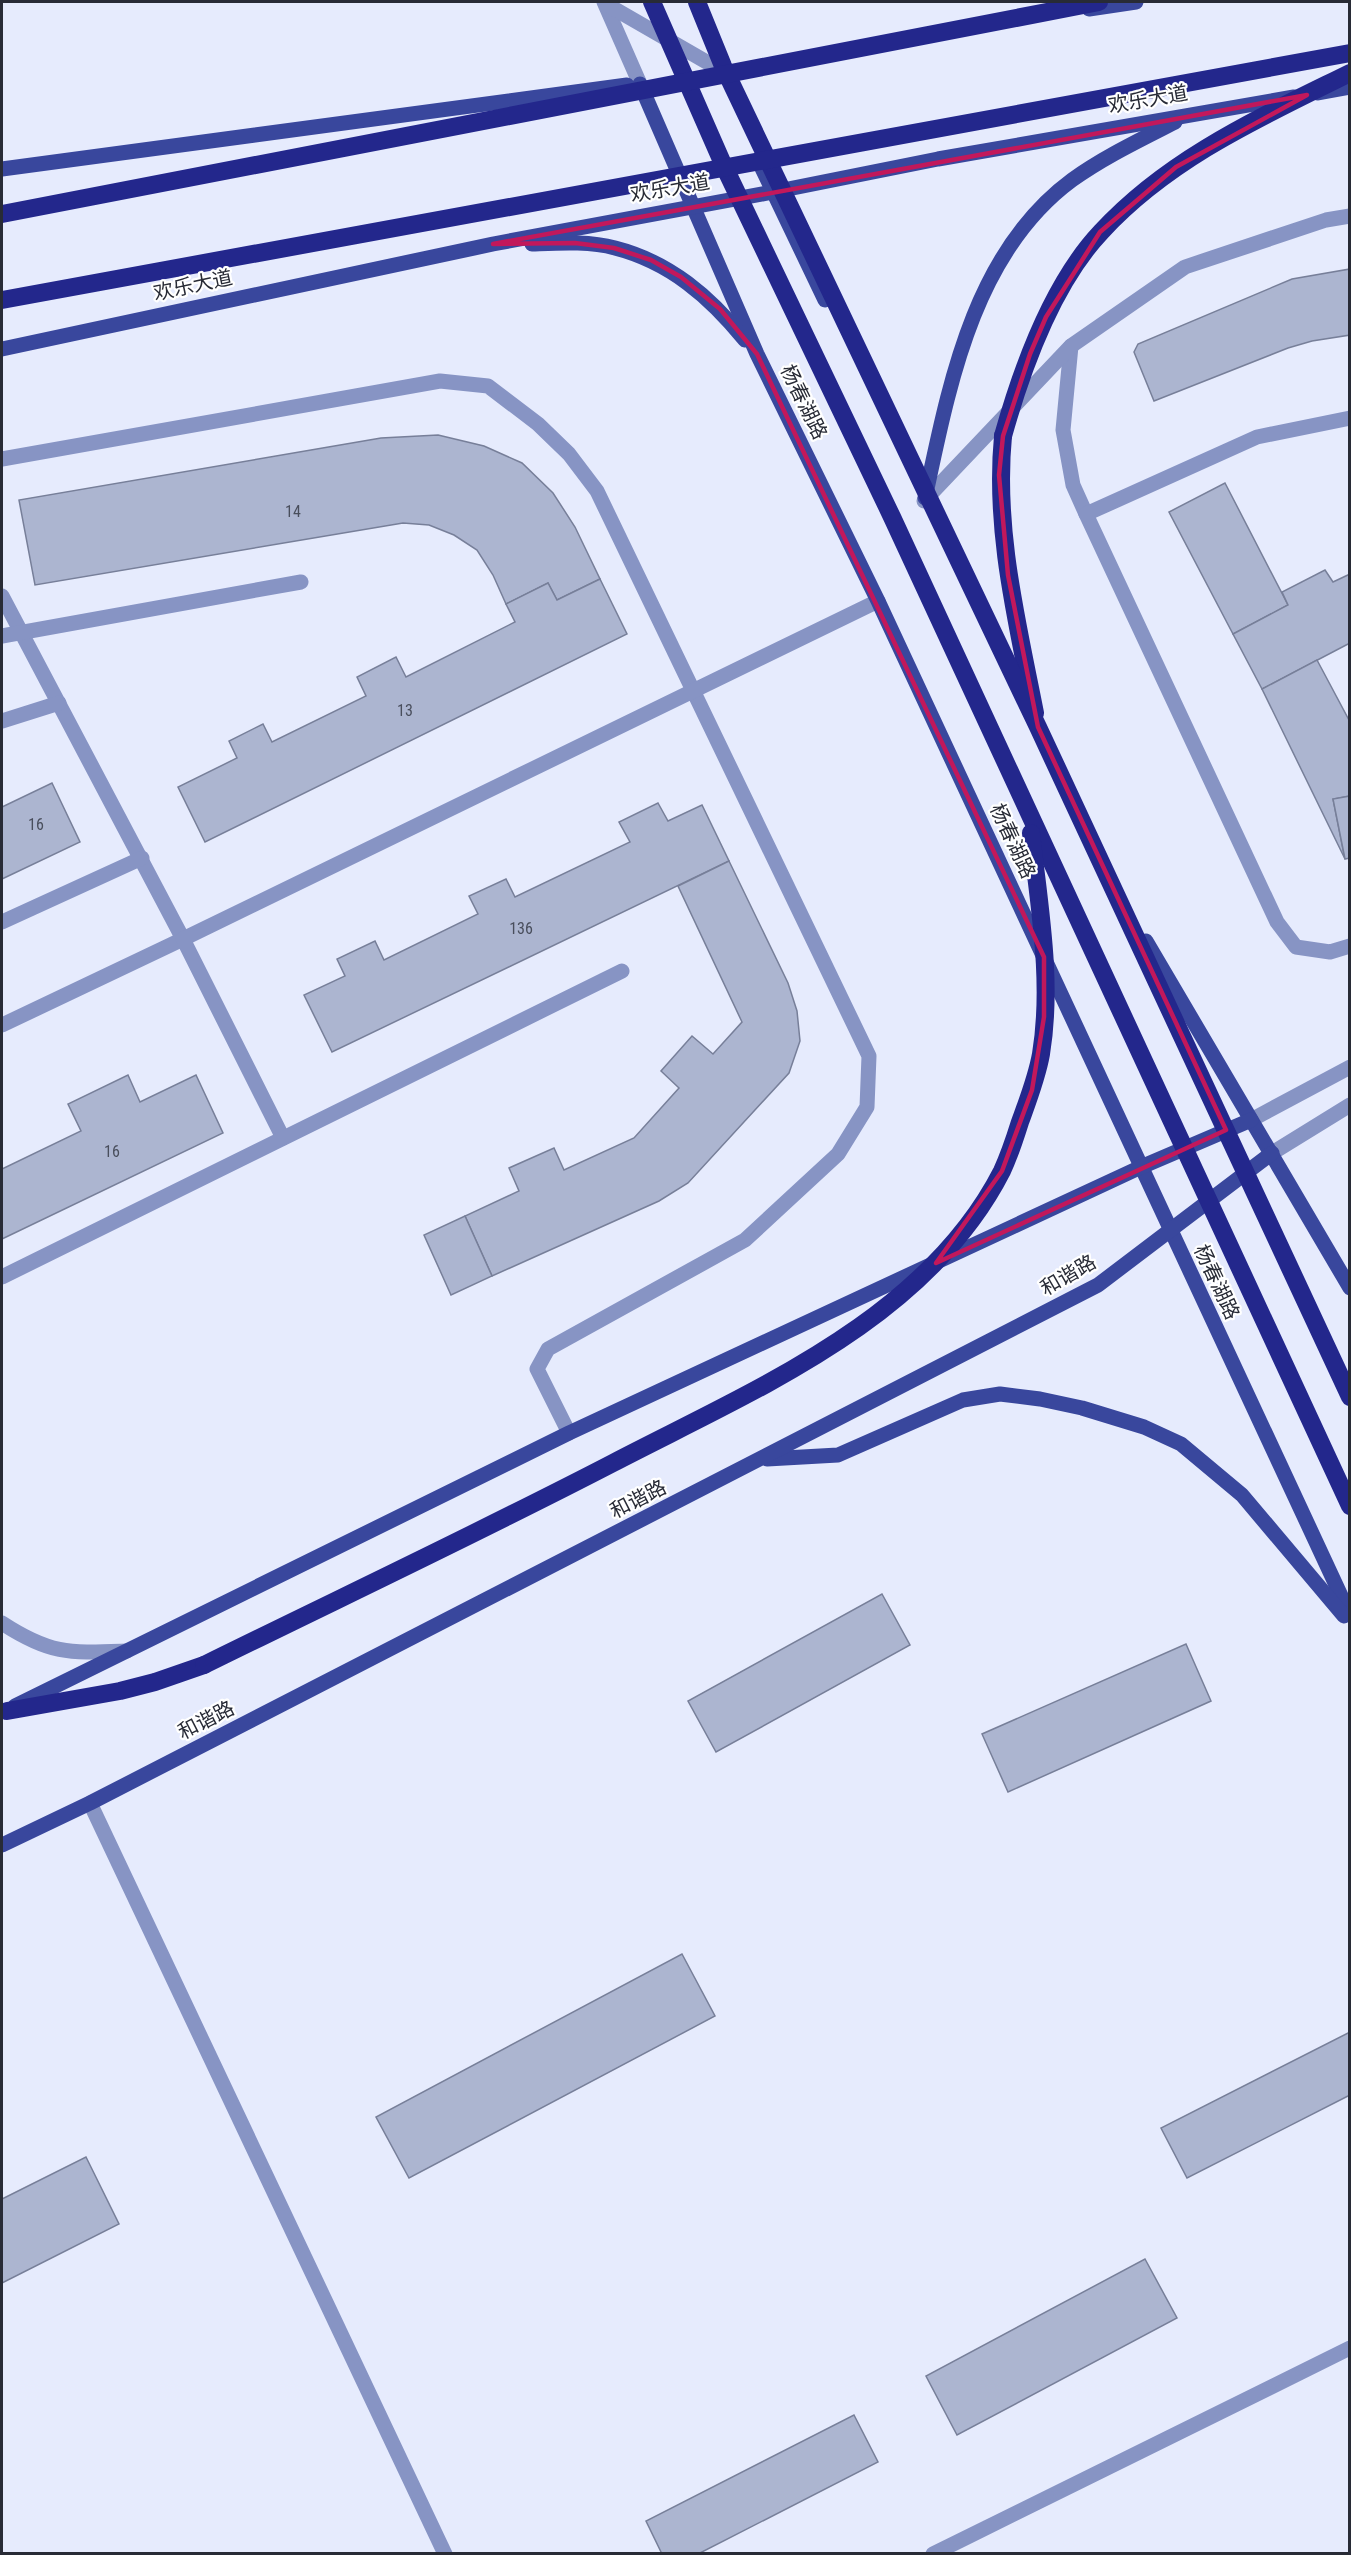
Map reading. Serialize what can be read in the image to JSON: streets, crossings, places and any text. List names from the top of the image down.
{
  "streets": {
    "highway": ["欢乐大道"],
    "main road": ["杨春湖路", "和谐路"]
  },
  "crossings": [
    ["欢乐大道", "杨春湖路"],
    ["杨春湖路", "和谐路"]
  ],
  "house_numbers": [
    "14",
    "13",
    "16",
    "136",
    "16"
  ]
}
